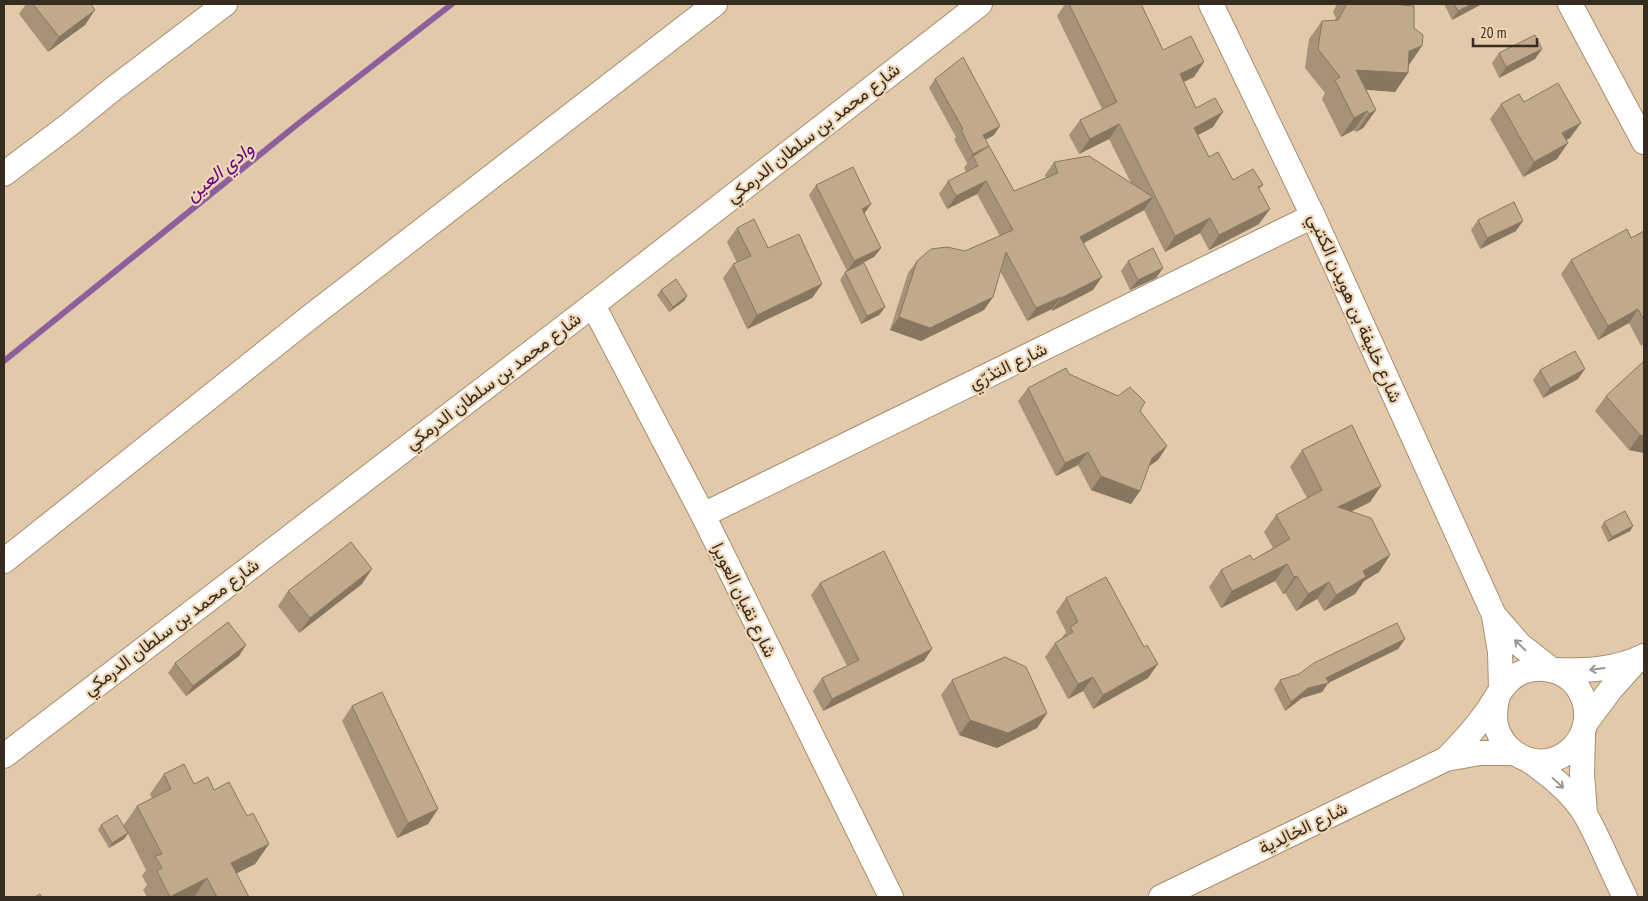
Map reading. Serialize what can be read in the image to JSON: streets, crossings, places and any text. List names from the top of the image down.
{
  "streets": {
    "street": [
      "شارع محمد بن سلطان الدرمكي",
      "شارع خليفة بن هويدن الكتبي",
      "شارع التذرّي",
      "شارع نقيان العويرا",
      "شارع الخالِدية"
    ]
  },
  "crossings": [
    ["شارع محمد بن سلطان الدرمكي", "شارع نقيان العويرا"],
    ["شارع خليفة بن هويدن الكتبي", "شارع التذرّي"],
    ["شارع خليفة بن هويدن الكتبي", "شارع الخالِدية"],
    ["شارع التذرّي", "شارع نقيان العويرا"]
  ],
  "water": ["وادي العين"],
  "scale_bar": "20 m"
}
